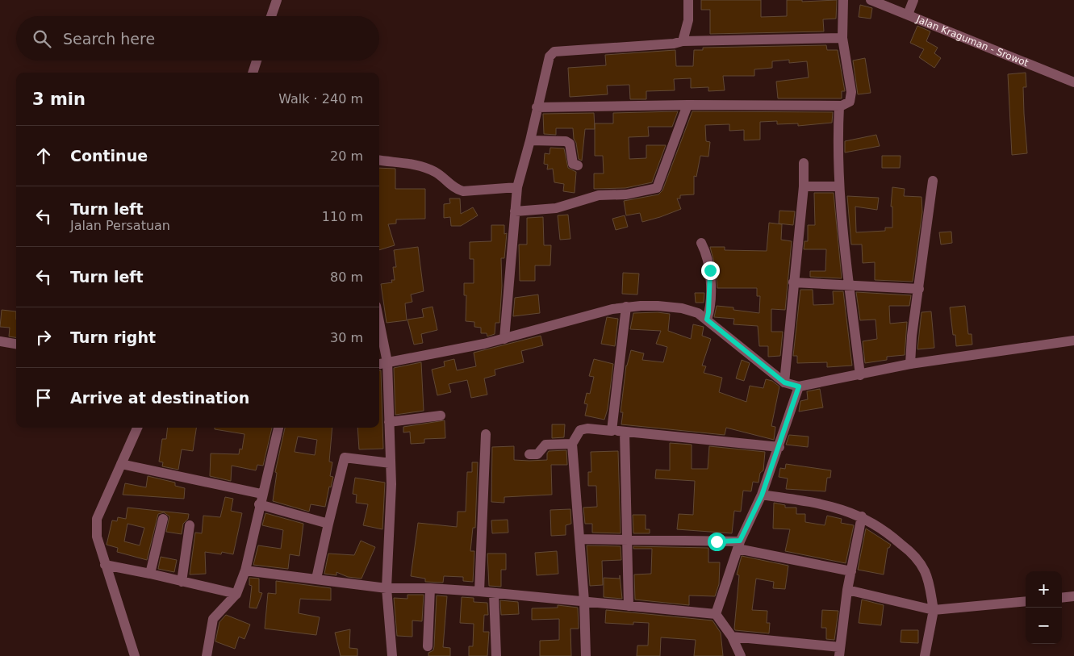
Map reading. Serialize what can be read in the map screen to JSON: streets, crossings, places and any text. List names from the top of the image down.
{
  "streets": {
    "street": ["Jalan Kraguman - Srowot"]
  },
  "page": {
    "search": "Search here",
    "heading": ["3 min", "Walk · 240 m"],
    "list": [
      ["Continue", "20 m"],
      ["Turn left", "Jalan Persatuan", "110 m"],
      ["Turn left", "80 m"],
      ["Turn right", "30 m"],
      "Arrive at destination"
    ],
    "map_buttons": ["+", "−"]
  }
}
